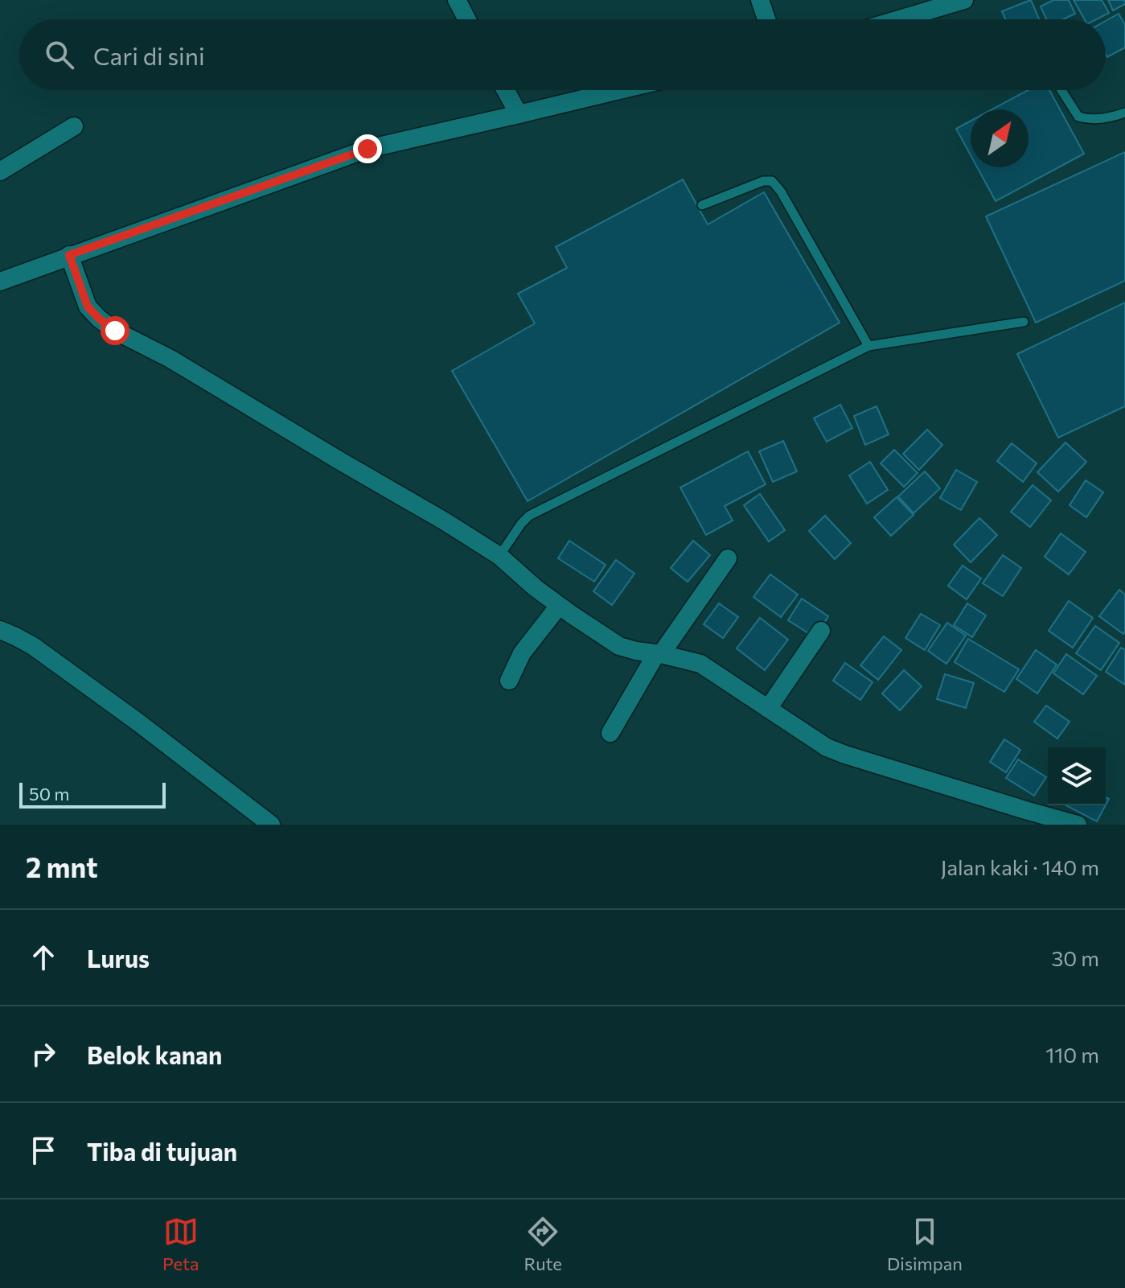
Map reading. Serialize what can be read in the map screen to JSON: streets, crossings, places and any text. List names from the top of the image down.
{
  "scale_bar": "50 m",
  "north": "top right",
  "page": {
    "search": "Cari di sini",
    "scale": "50 m",
    "heading": ["2 mnt", "Jalan kaki · 140 m"],
    "list": [
      ["Lurus", "30 m"],
      ["Belok kanan", "110 m"],
      "Tiba di tujuan"
    ],
    "nav": ["Peta", "Rute", "Disimpan"]
  }
}
